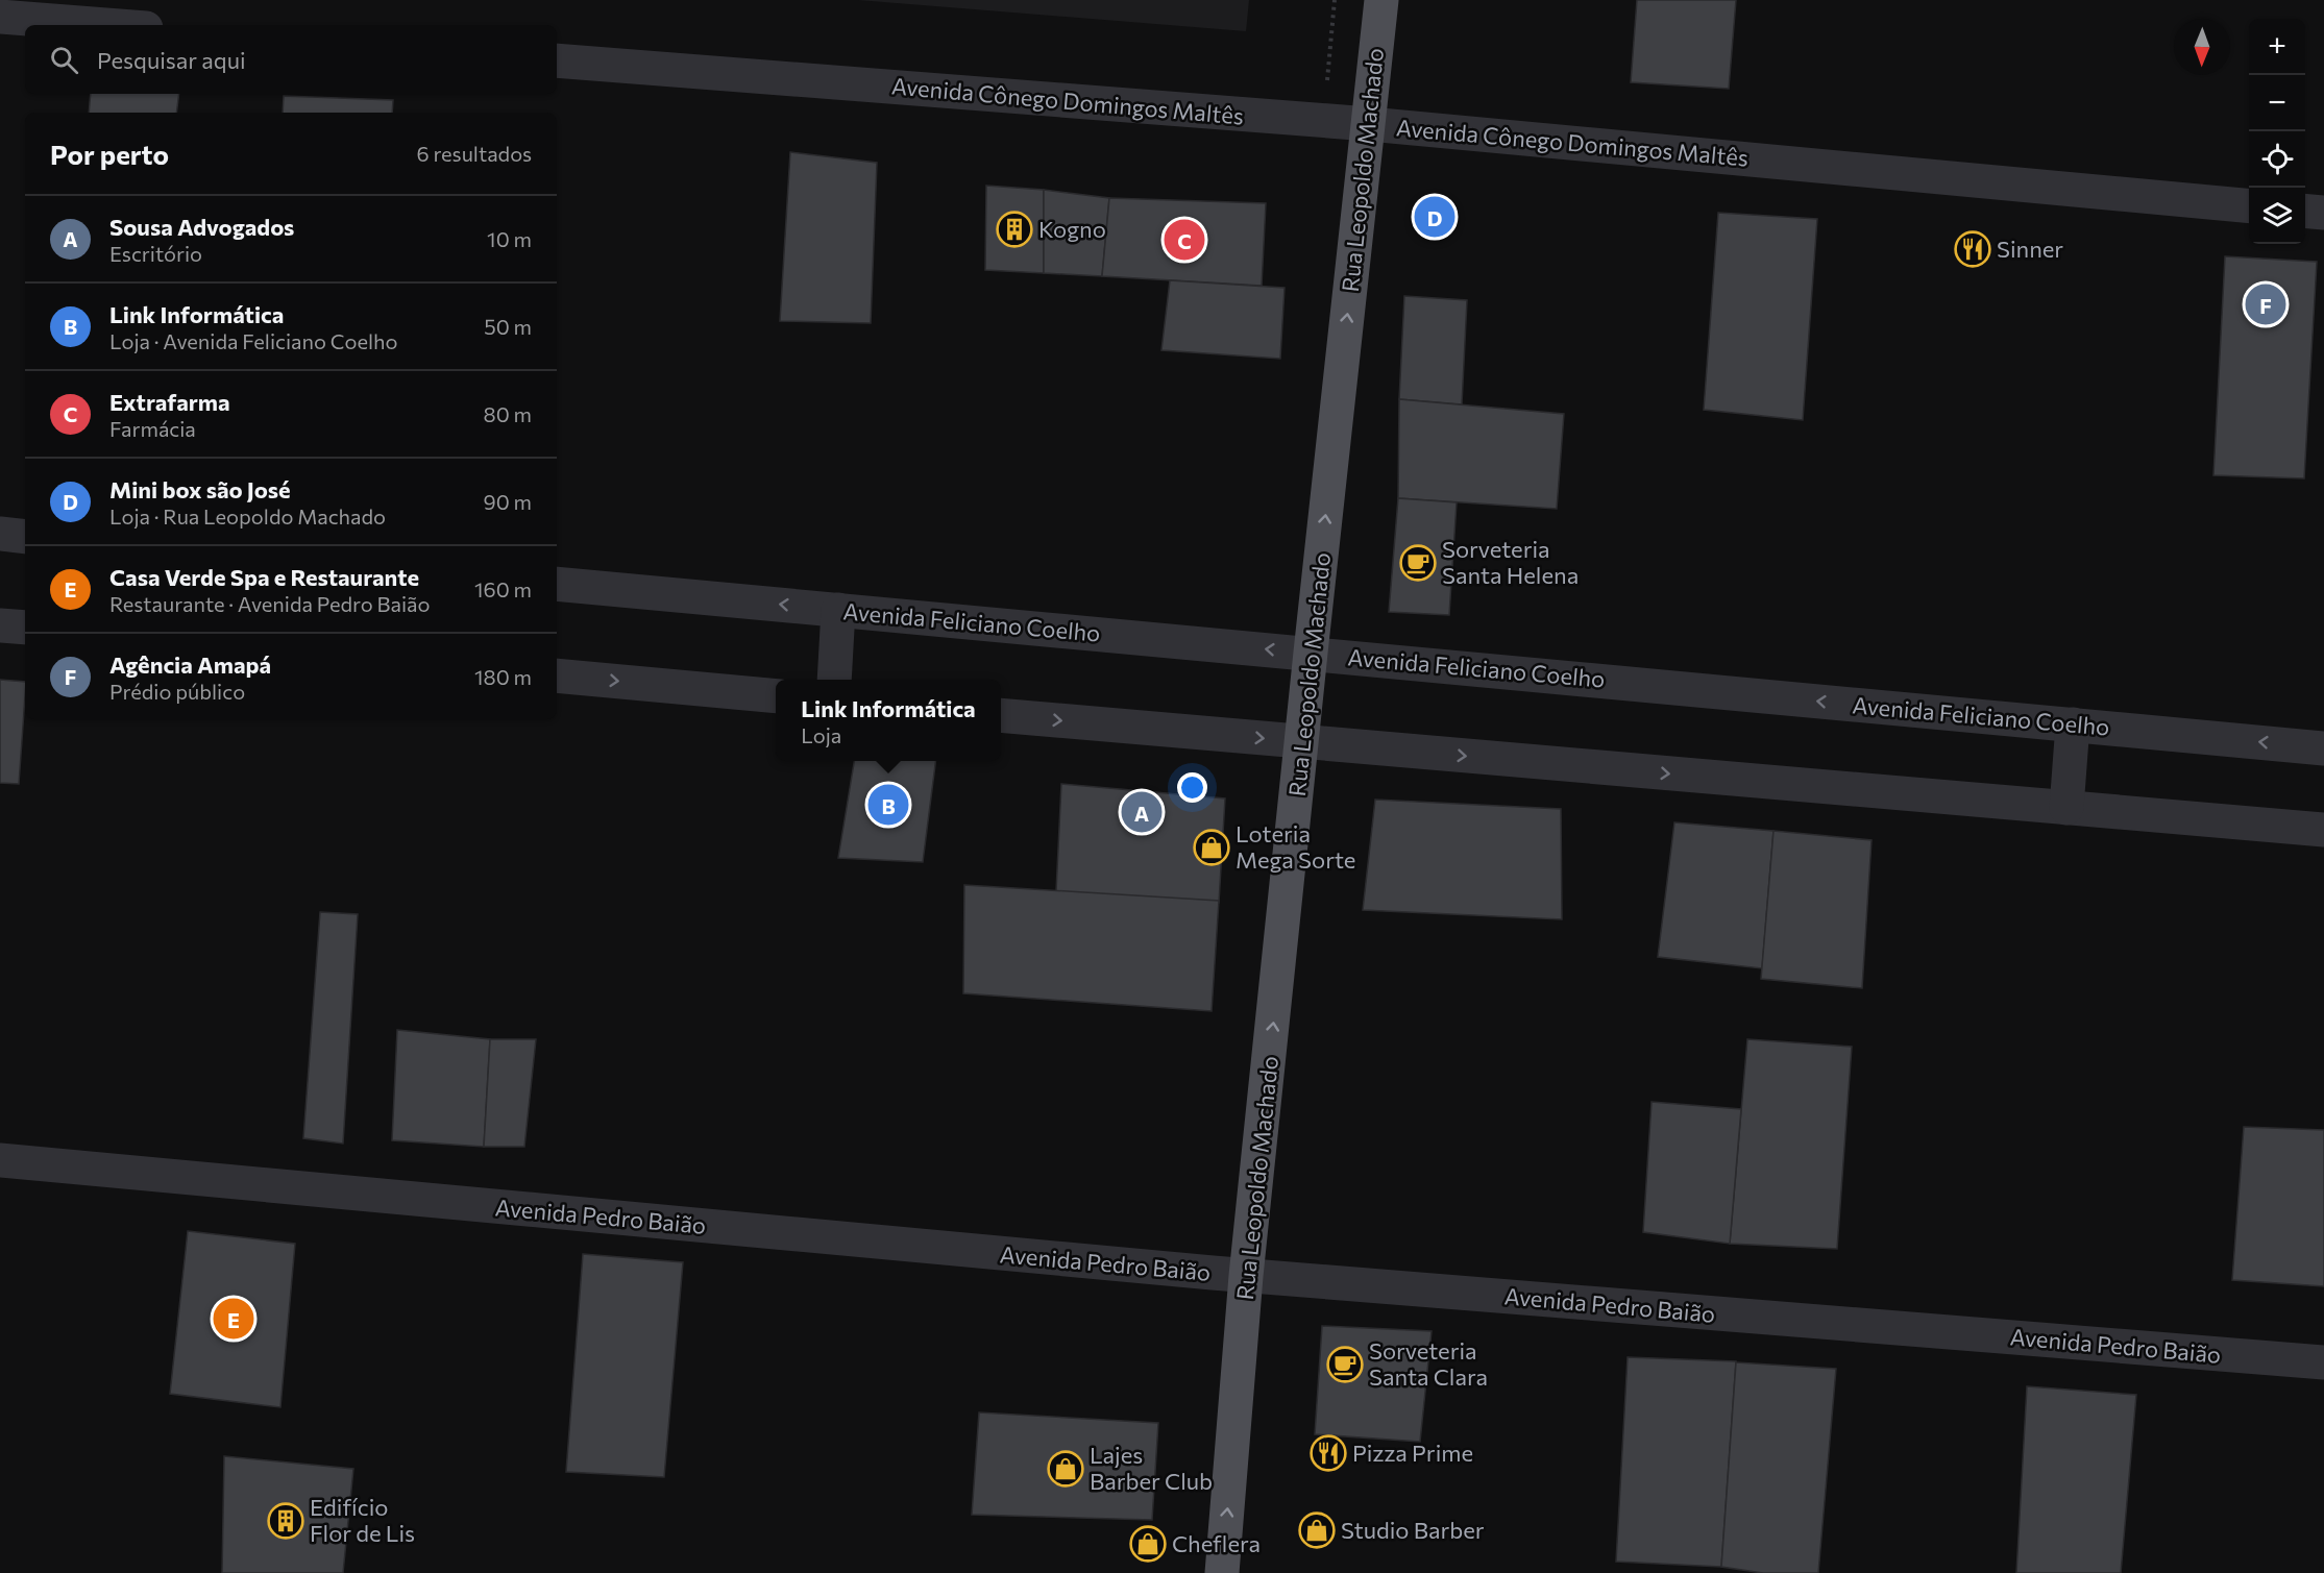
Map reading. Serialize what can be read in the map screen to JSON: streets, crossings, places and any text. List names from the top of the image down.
{
  "streets": {
    "main road": ["Rua Leopoldo Machado"],
    "street": ["Avenida Cônego Domingos Maltês", "Avenida Feliciano Coelho", "Avenida Pedro Baião"]
  },
  "crossings": [
    ["Avenida Cônego Domingos Maltês", "Rua Leopoldo Machado"],
    ["Rua Leopoldo Machado", "Avenida Feliciano Coelho"],
    ["Rua Leopoldo Machado", "Avenida Pedro Baião"]
  ],
  "one_way": ["Rua Leopoldo Machado"],
  "places": {
    "building": ["Kogno", "Edifício Flor de Lis"],
    "restaurant": ["Sinner", "Pizza Prime"],
    "cafe": ["Sorveteria Santa Helena", "Sorveteria Santa Clara"],
    "shop": [
      "Loteria Mega Sorte",
      "Lajes Barber Club",
      "Studio Barber",
      "Cheflera"
    ]
  },
  "north": "bottom",
  "page": {
    "map_buttons": ["+", "−"],
    "search": "Pesquisar aqui",
    "heading": ["Por perto", "6 resultados"],
    "pins": [
      "D",
      "C",
      "F",
      "B",
      "A",
      "E"
    ],
    "list": [
      {
        "mark": "A",
        "name": "Sousa Advogados",
        "note": "Escritório",
        "value": "10 m"
      },
      {
        "mark": "B",
        "name": "Link Informática",
        "note": "Loja · Avenida Feliciano Coelho",
        "value": "50 m"
      },
      {
        "mark": "C",
        "name": "Extrafarma",
        "note": "Farmácia",
        "value": "80 m"
      },
      {
        "mark": "D",
        "name": "Mini box são José",
        "note": "Loja · Rua Leopoldo Machado",
        "value": "90 m"
      },
      {
        "mark": "E",
        "name": "Casa Verde Spa e Restaurante",
        "note": "Restaurante · Avenida Pedro Baião",
        "value": "160 m"
      },
      {
        "mark": "F",
        "name": "Agência Amapá",
        "note": "Prédio público",
        "value": "180 m"
      }
    ],
    "popup": ["Link Informática", "Loja"]
  }
}
